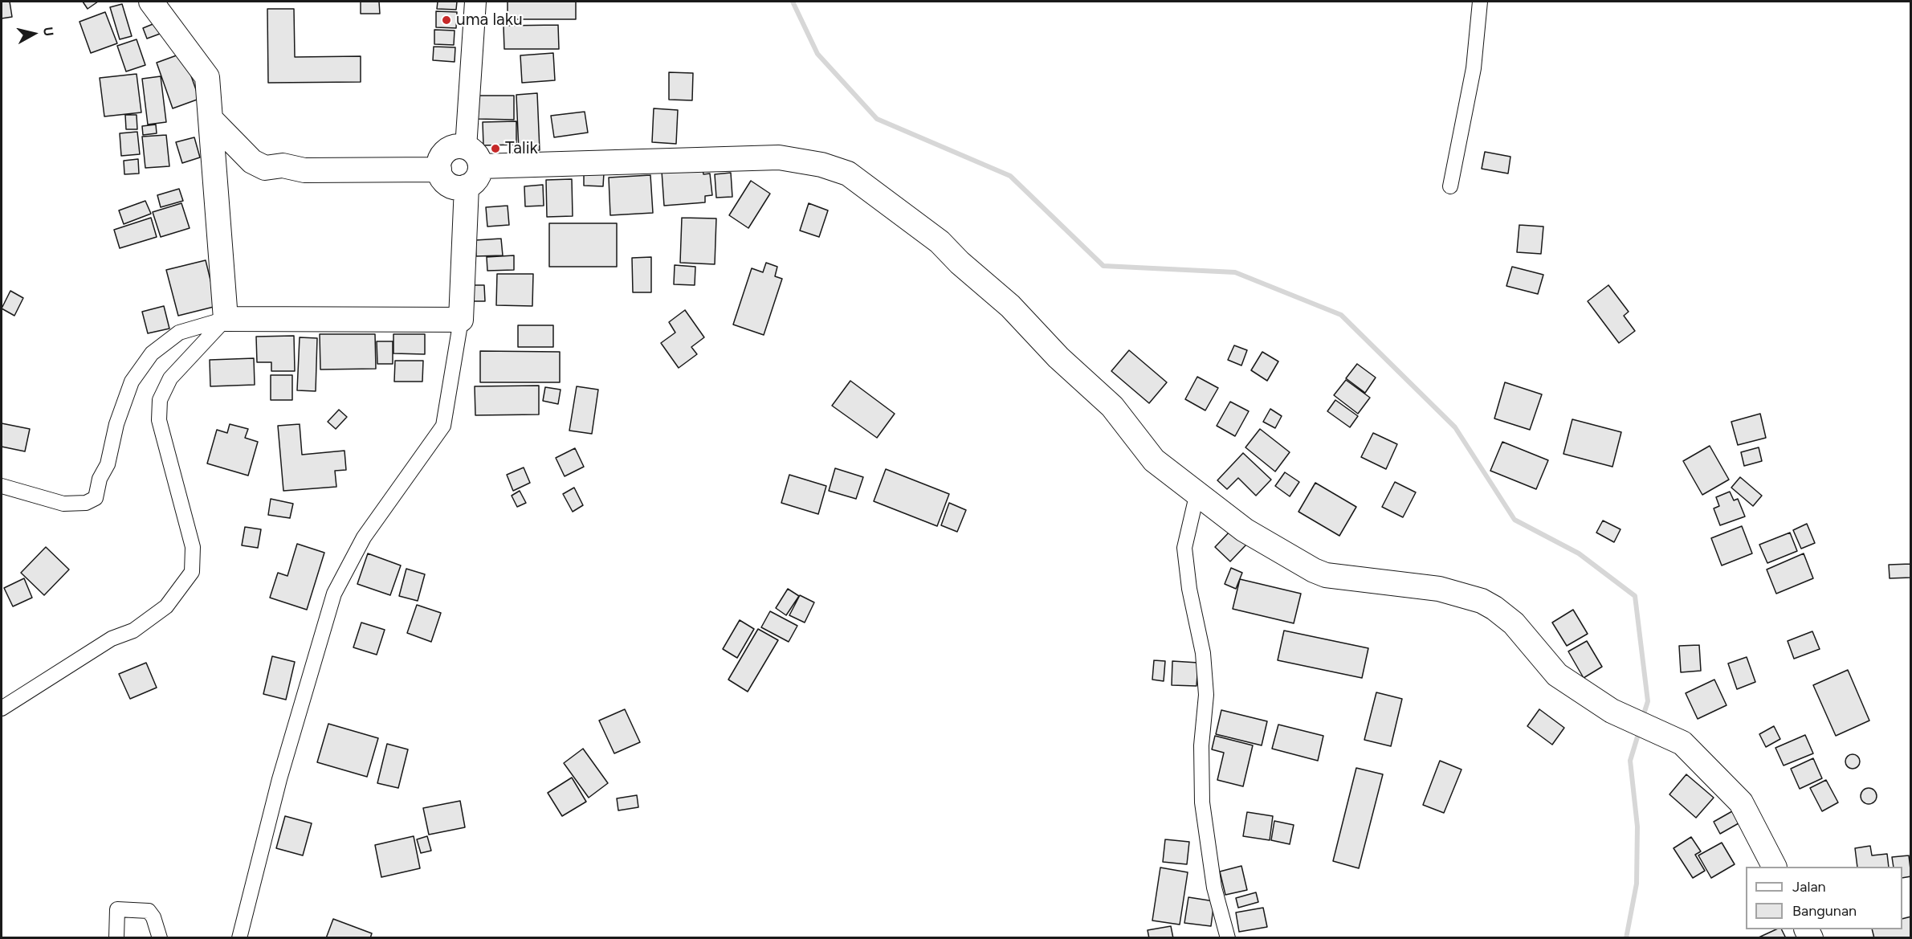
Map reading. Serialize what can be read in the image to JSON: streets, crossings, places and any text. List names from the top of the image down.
{
  "places": ["uma laku", "Talik"],
  "legend": ["Jalan", "Bangunan"],
  "north": "right"
}
